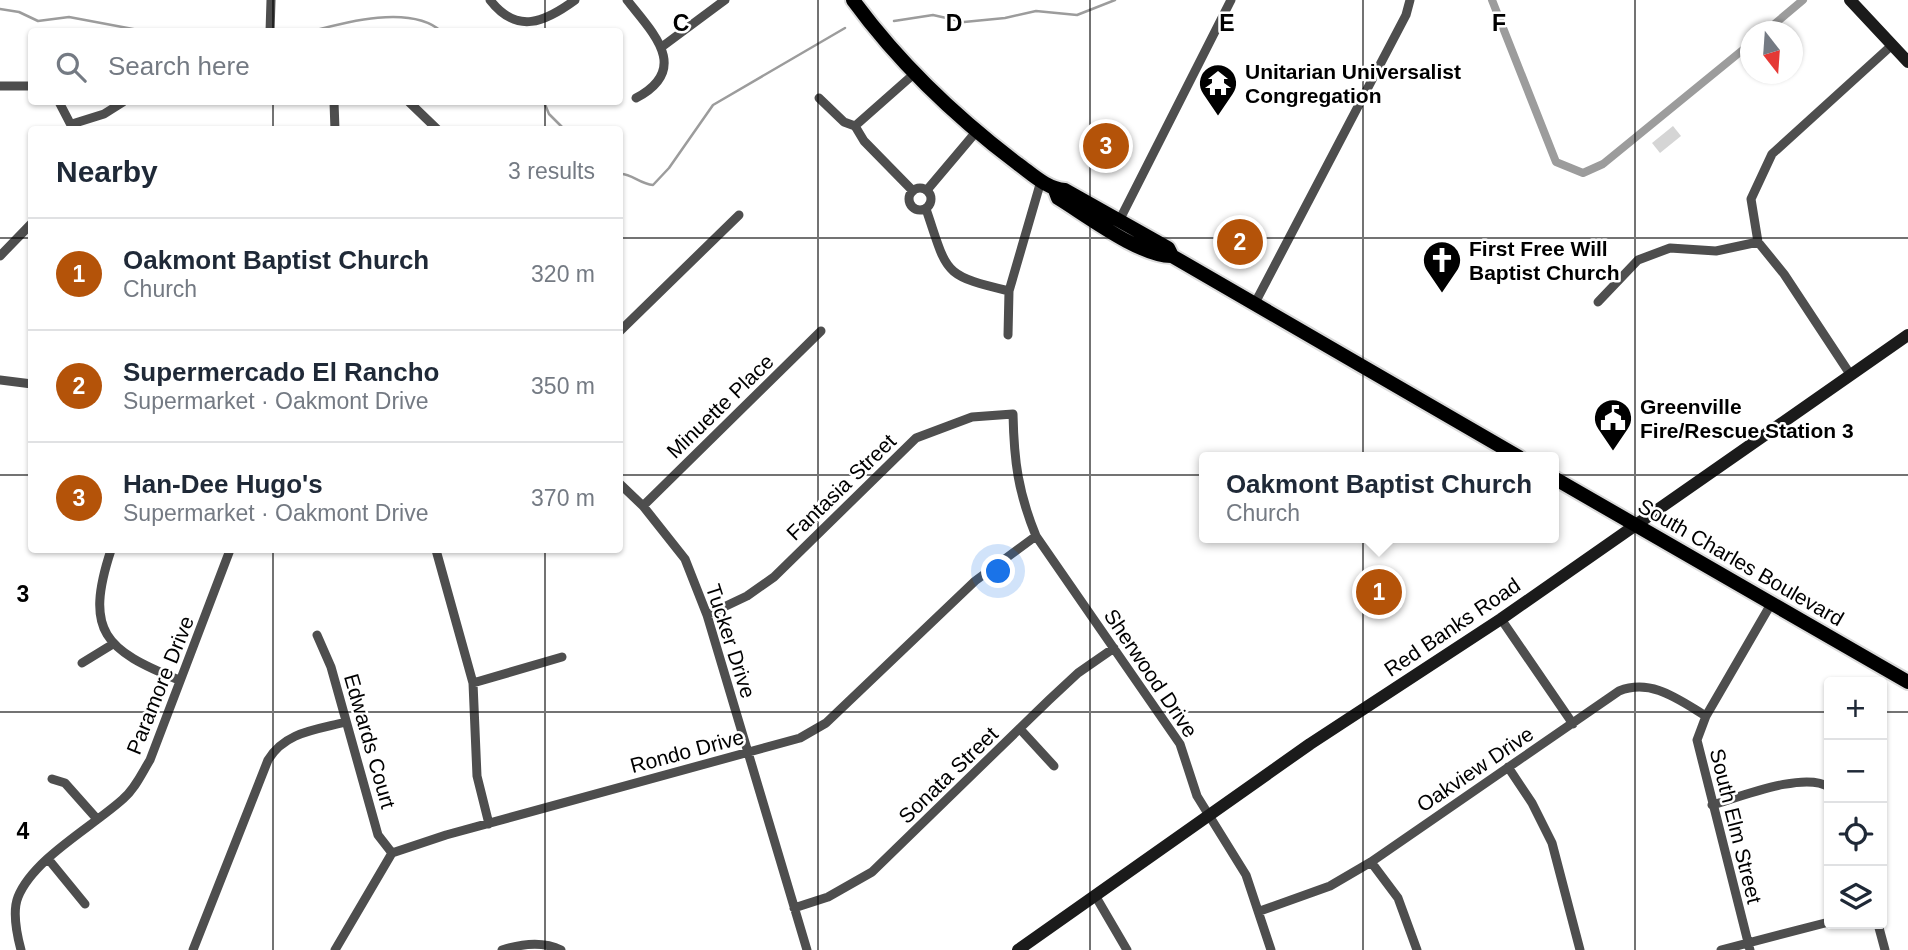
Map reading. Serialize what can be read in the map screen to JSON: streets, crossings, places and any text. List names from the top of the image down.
{
  "streets": {
    "main road": ["South Charles Boulevard"],
    "street": [
      "Minuette Place",
      "Fantasia Street",
      "Red Banks Road",
      "Tucker Drive",
      "Sherwood Drive",
      "Paramore Drive",
      "Edwards Court",
      "Rondo Drive",
      "Oakview Drive",
      "Sonata Street",
      "South Elm Street"
    ]
  },
  "crossings": [
    ["Minuette Place", "Tucker Drive"],
    ["Fantasia Street", "Tucker Drive"],
    ["Fantasia Street", "Sherwood Drive"],
    ["South Charles Boulevard", "Red Banks Road"],
    ["South Charles Boulevard", "South Elm Street"],
    ["Red Banks Road", "Sherwood Drive"],
    ["Tucker Drive", "Rondo Drive"],
    ["Tucker Drive", "Sonata Street"],
    ["Sherwood Drive", "Rondo Drive"],
    ["Sherwood Drive", "Oakview Drive"],
    ["Sherwood Drive", "Sonata Street"],
    ["Edwards Court", "Rondo Drive"],
    ["Oakview Drive", "South Elm Street"]
  ],
  "places": {
    "temple": ["Unitarian Universalist Congregation"],
    "church": ["First Free Will Baptist Church"],
    "public building": ["Greenville Fire/Rescue Station 3"]
  },
  "north": "bottom",
  "page": {
    "search": "Search here",
    "pins": ["3", "2", "1"],
    "heading": ["Nearby", "3 results"],
    "list": [
      {
        "mark": "1",
        "name": "Oakmont Baptist Church",
        "note": "Church",
        "value": "320 m"
      },
      {
        "mark": "2",
        "name": "Supermercado El Rancho",
        "note": "Supermarket · Oakmont Drive",
        "value": "350 m"
      },
      {
        "mark": "3",
        "name": "Han-Dee Hugo's",
        "note": "Supermarket · Oakmont Drive",
        "value": "370 m"
      }
    ],
    "popup": ["Oakmont Baptist Church", "Church"],
    "map_buttons": ["+", "−"]
  },
  "grid": {
    "columns": [
      "C",
      "D",
      "E",
      "F"
    ],
    "rows": ["3", "4"]
  }
}
